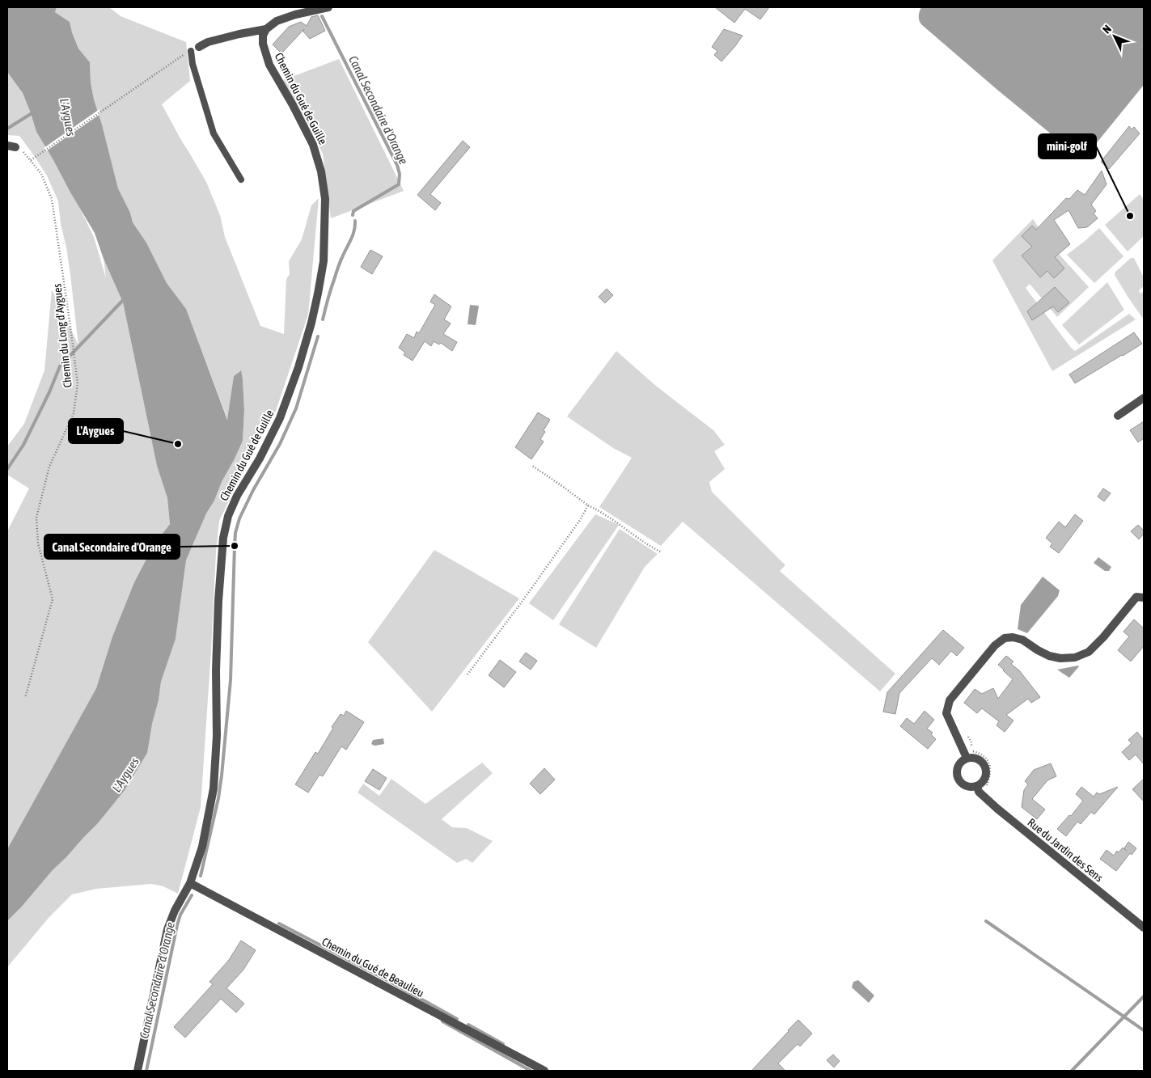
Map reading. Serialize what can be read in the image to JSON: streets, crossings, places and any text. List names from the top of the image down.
{
  "streets": {
    "street": ["Chemin du Gué de Guille", "Rue du Jardin des Sens", "Chemin du Gué de Beaulieu"],
    "path": ["Chemin du Long d'Aygues"]
  },
  "crossings": [
    ["Chemin du Gué de Guille", "Chemin du Gué de Beaulieu"]
  ],
  "water": ["Canal Secondaire d'Orange", "L'Aygues"],
  "places": ["mini-golf", "L'Aygues", "Canal Secondaire d'Orange"],
  "north": "top left"
}
